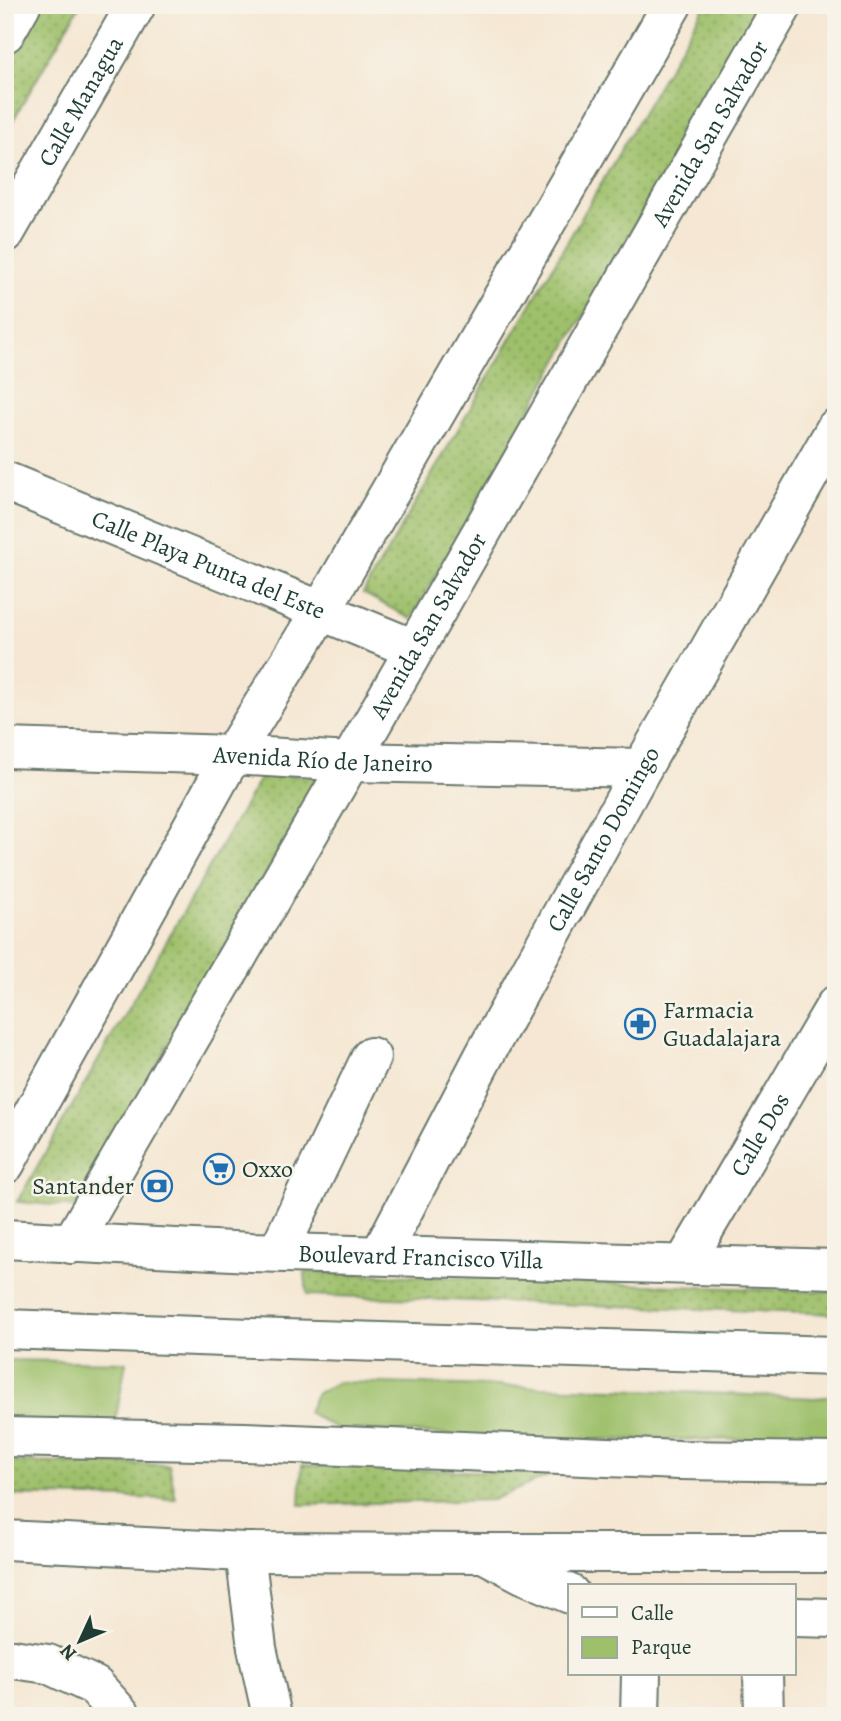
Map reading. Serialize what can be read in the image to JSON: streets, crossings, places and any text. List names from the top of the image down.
{
  "streets": {
    "street": [
      "Calle Managua",
      "Avenida San Salvador",
      "Calle Playa Punta del Este",
      "Avenida Río de Janeiro",
      "Calle Santo Domingo",
      "Calle Dos",
      "Boulevard Francisco Villa"
    ]
  },
  "crossings": [
    ["Avenida San Salvador", "Calle Playa Punta del Este"],
    ["Avenida San Salvador", "Avenida Río de Janeiro"],
    ["Avenida San Salvador", "Boulevard Francisco Villa"],
    ["Avenida Río de Janeiro", "Calle Santo Domingo"],
    ["Calle Santo Domingo", "Boulevard Francisco Villa"],
    ["Calle Dos", "Boulevard Francisco Villa"]
  ],
  "places": {
    "pharmacy": ["Farmacia Guadalajara"],
    "supermarket": ["Oxxo"],
    "bank": ["Santander"]
  },
  "legend": ["Calle", "Parque"],
  "north": "bottom left"
}
